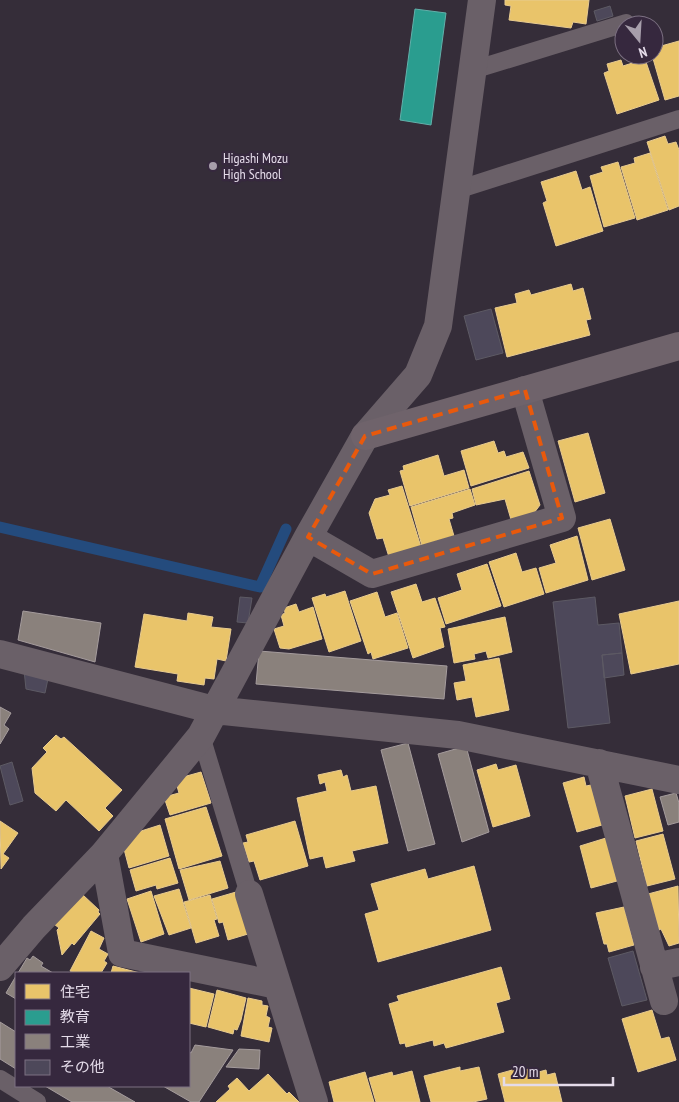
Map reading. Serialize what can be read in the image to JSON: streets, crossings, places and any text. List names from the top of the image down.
{
  "places": ["Higashi Mozu High School"],
  "legend": [
    "住宅",
    "教育",
    "工業",
    "その他"
  ],
  "scale_bar": "20 m",
  "north": "bottom"
}
